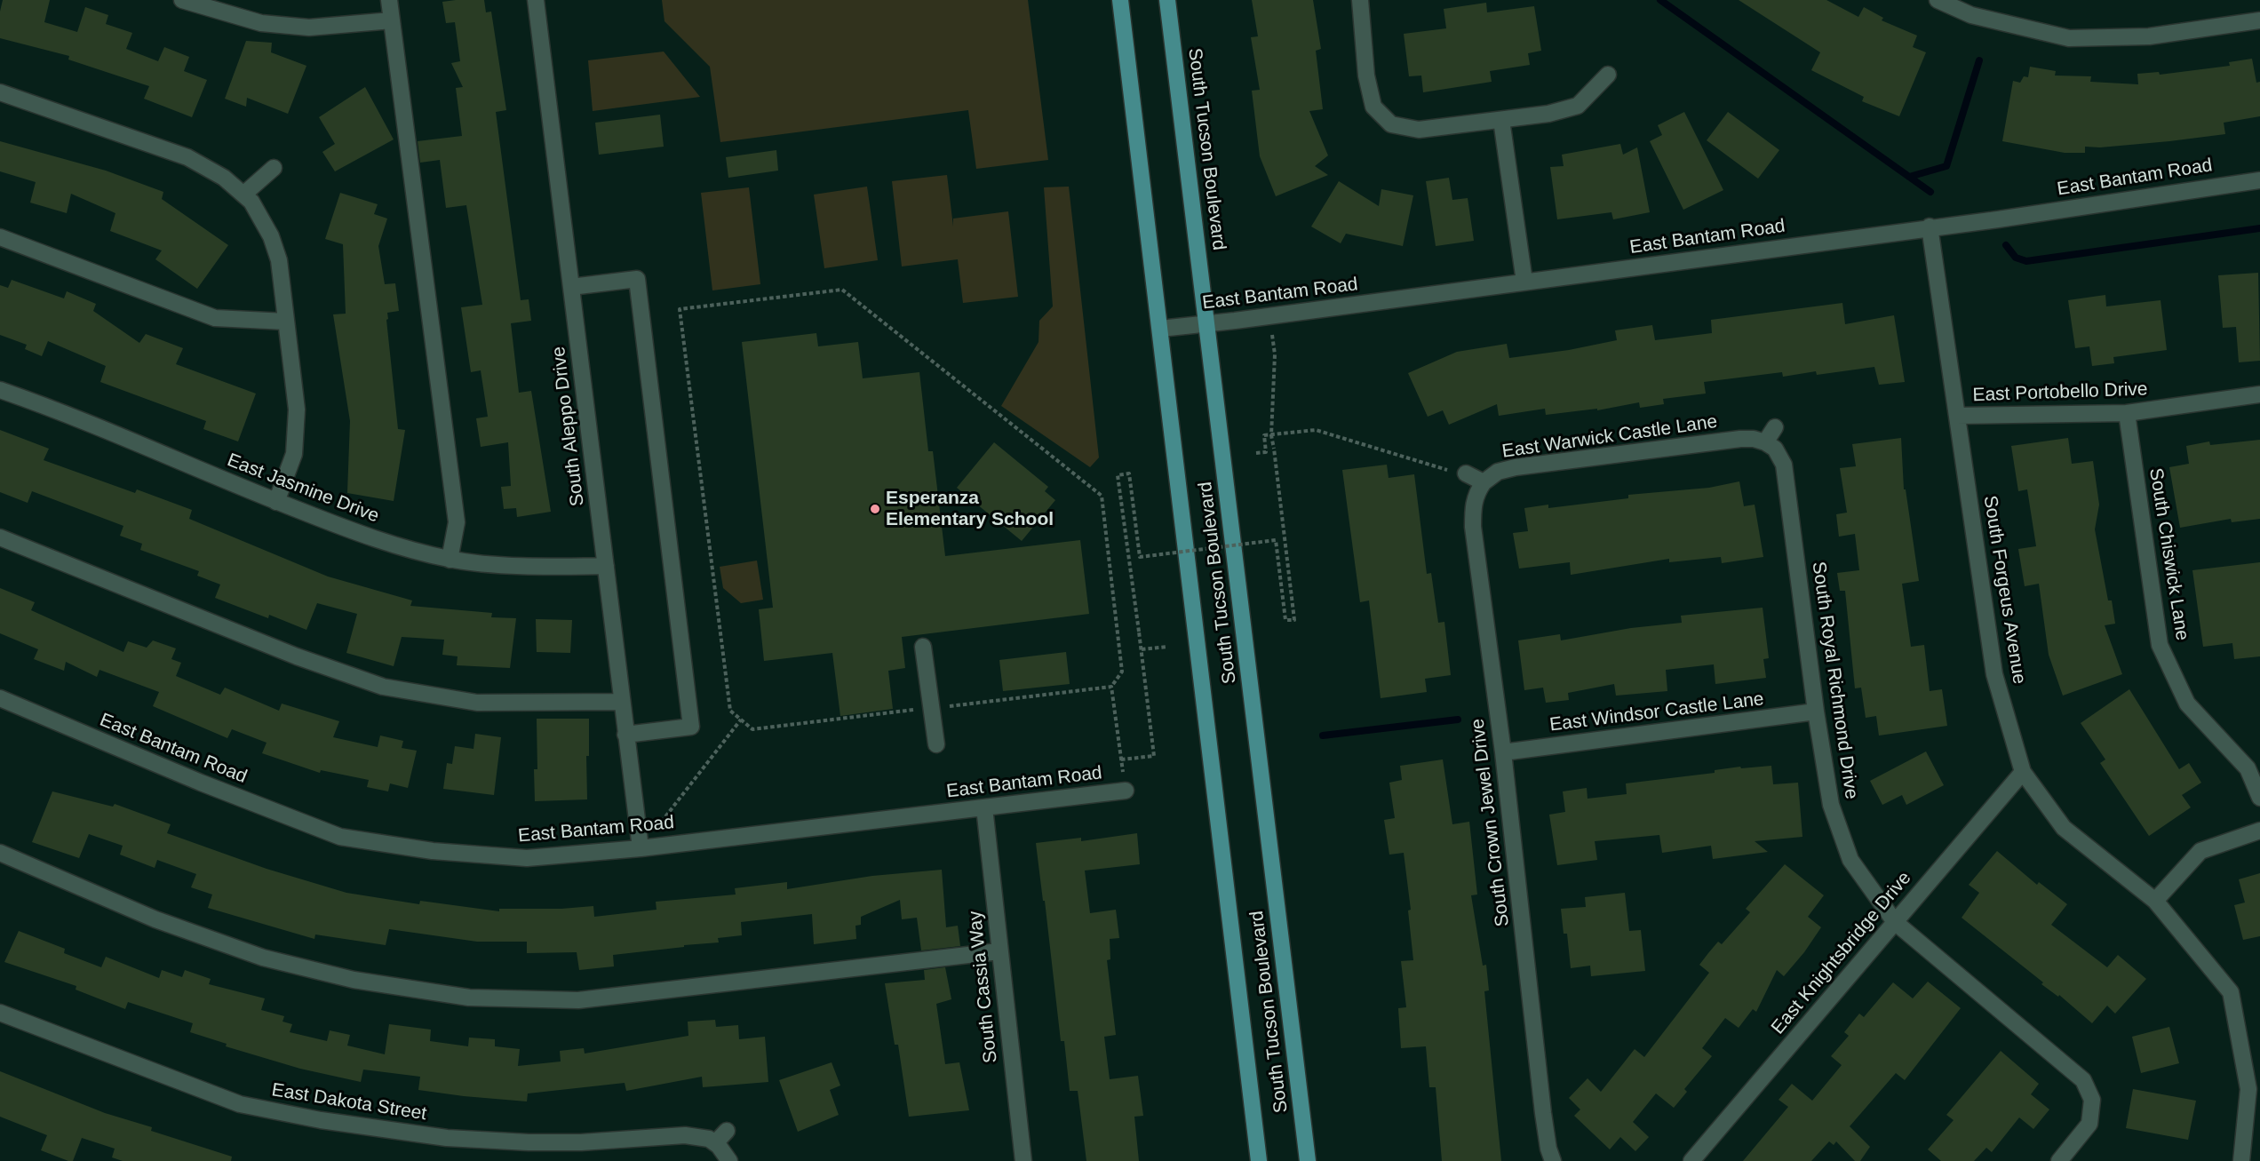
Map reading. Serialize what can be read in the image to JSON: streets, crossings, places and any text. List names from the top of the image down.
{
  "streets": {
    "main road": ["South Tucson Boulevard"],
    "street": [
      "East Bantam Road",
      "East Portobello Drive",
      "South Aleppo Drive",
      "East Warwick Castle Lane",
      "East Jasmine Drive",
      "South Chiswick Lane",
      "South Forgeus Avenue",
      "South Royal Richmond Drive",
      "East Windsor Castle Lane",
      "South Crown Jewel Drive",
      "East Knightsbridge Drive",
      "South Cassia Way",
      "East Dakota Street"
    ]
  },
  "crossings": [
    ["South Tucson Boulevard", "East Bantam Road"],
    ["East Bantam Road", "South Aleppo Drive"],
    ["East Bantam Road", "South Forgeus Avenue"],
    ["East Bantam Road", "South Cassia Way"],
    ["East Portobello Drive", "South Chiswick Lane"],
    ["East Portobello Drive", "South Forgeus Avenue"],
    ["South Aleppo Drive", "East Jasmine Drive"],
    ["East Warwick Castle Lane", "South Royal Richmond Drive"],
    ["East Warwick Castle Lane", "South Crown Jewel Drive"],
    ["South Forgeus Avenue", "East Knightsbridge Drive"],
    ["South Royal Richmond Drive", "East Windsor Castle Lane"],
    ["South Royal Richmond Drive", "East Knightsbridge Drive"],
    ["East Windsor Castle Lane", "South Crown Jewel Drive"]
  ],
  "places": ["Esperanza Elementary School"]
}
